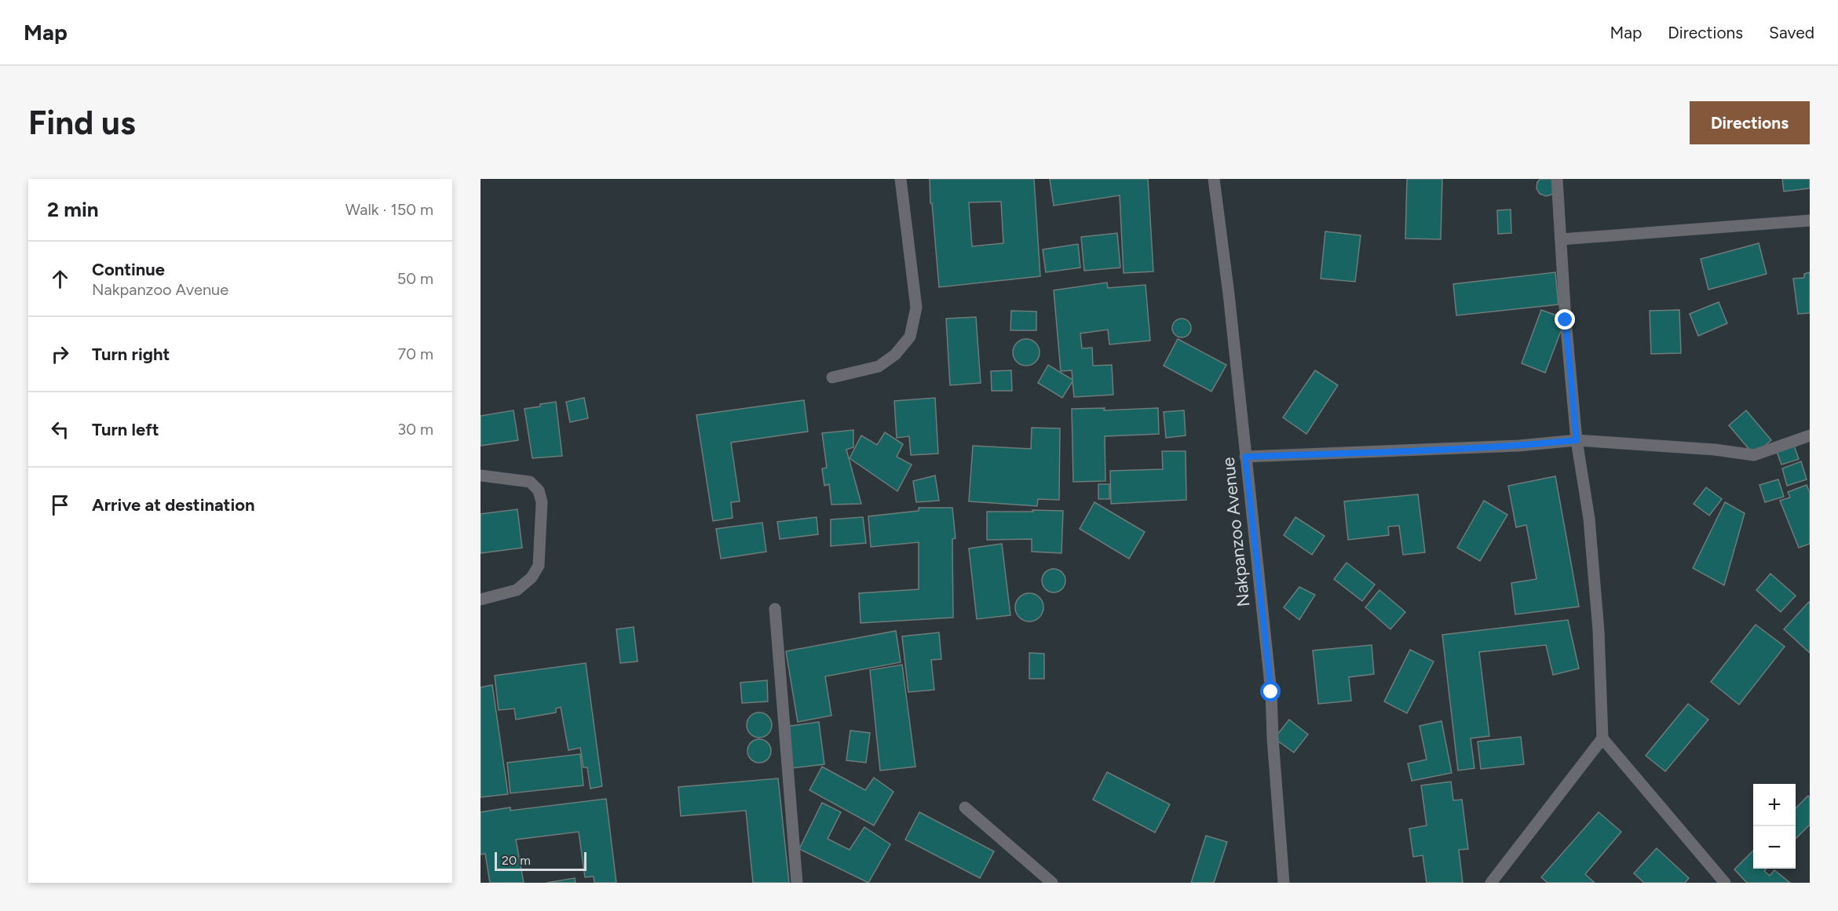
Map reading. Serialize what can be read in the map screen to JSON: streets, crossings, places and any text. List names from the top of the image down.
{
  "streets": {
    "street": ["Nakpanzoo Avenue"]
  },
  "scale_bar": "20 m",
  "page": {
    "header": "Map",
    "nav": ["Map", "Directions", "Saved"],
    "buttons": "Directions",
    "title": "Find us",
    "heading": ["2 min", "Walk · 150 m"],
    "list": [
      ["Continue", "Nakpanzoo Avenue", "50 m"],
      ["Turn right", "70 m"],
      ["Turn left", "30 m"],
      "Arrive at destination"
    ],
    "map_buttons": ["+", "−"],
    "scale": "20 m"
  }
}
